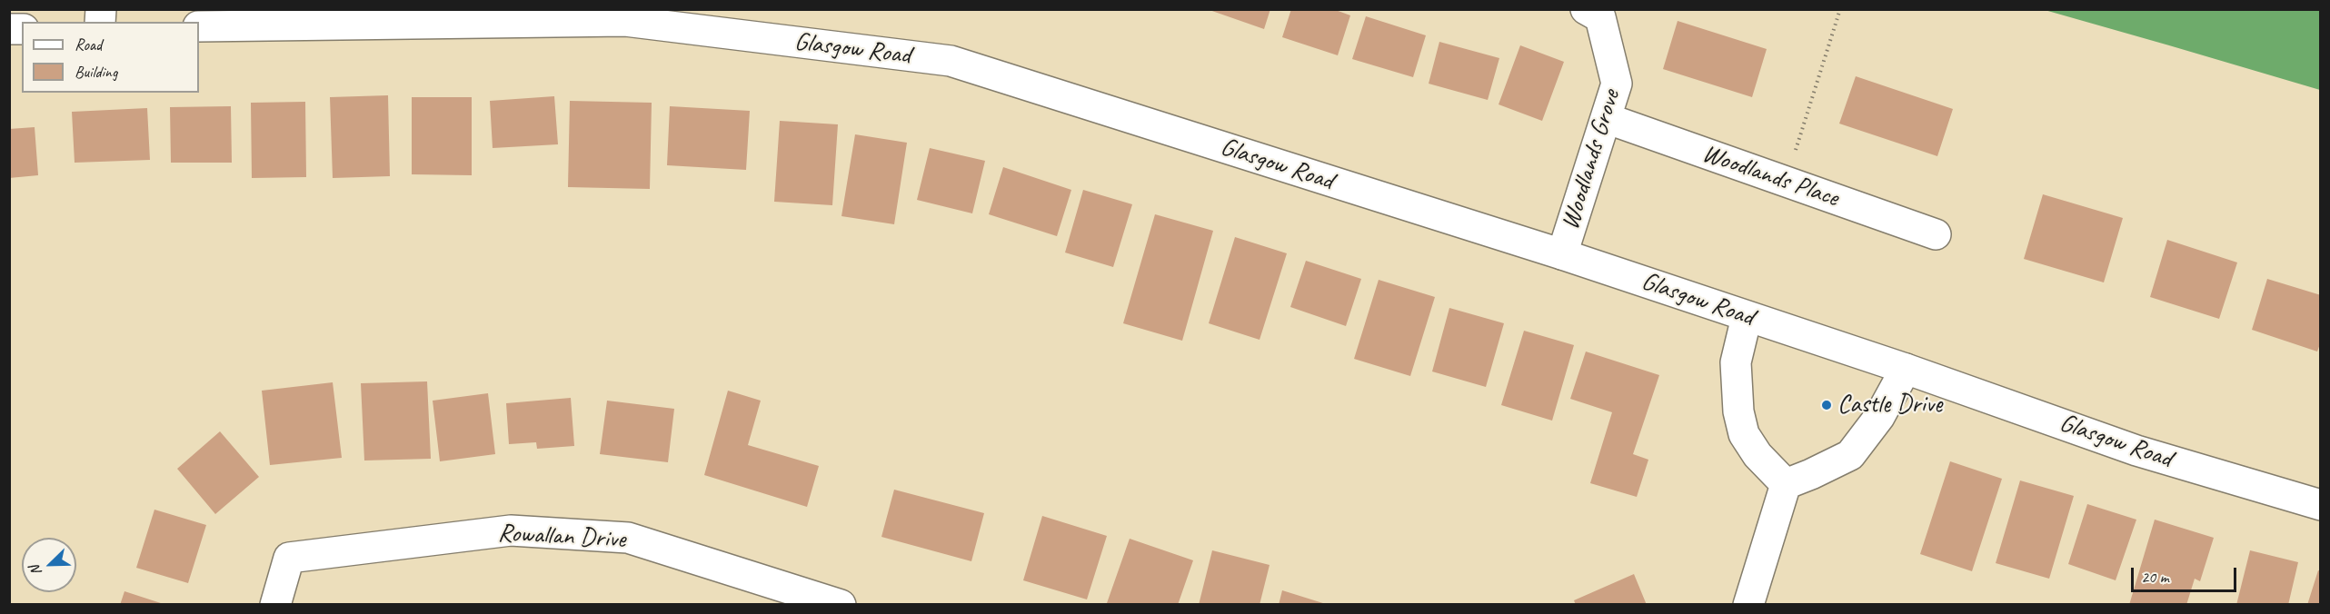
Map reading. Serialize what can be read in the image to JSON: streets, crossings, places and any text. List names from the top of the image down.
{
  "streets": {
    "main road": [
      "Glasgow Road",
      "Woodlands Grove",
      "Woodlands Place",
      "Rowallan Drive"
    ]
  },
  "crossings": [
    ["Glasgow Road", "Woodlands Grove"],
    ["Woodlands Grove", "Woodlands Place"]
  ],
  "places": ["Castle Drive"],
  "legend": ["Road", "Building"],
  "scale_bar": "20 m",
  "north": "bottom left"
}
